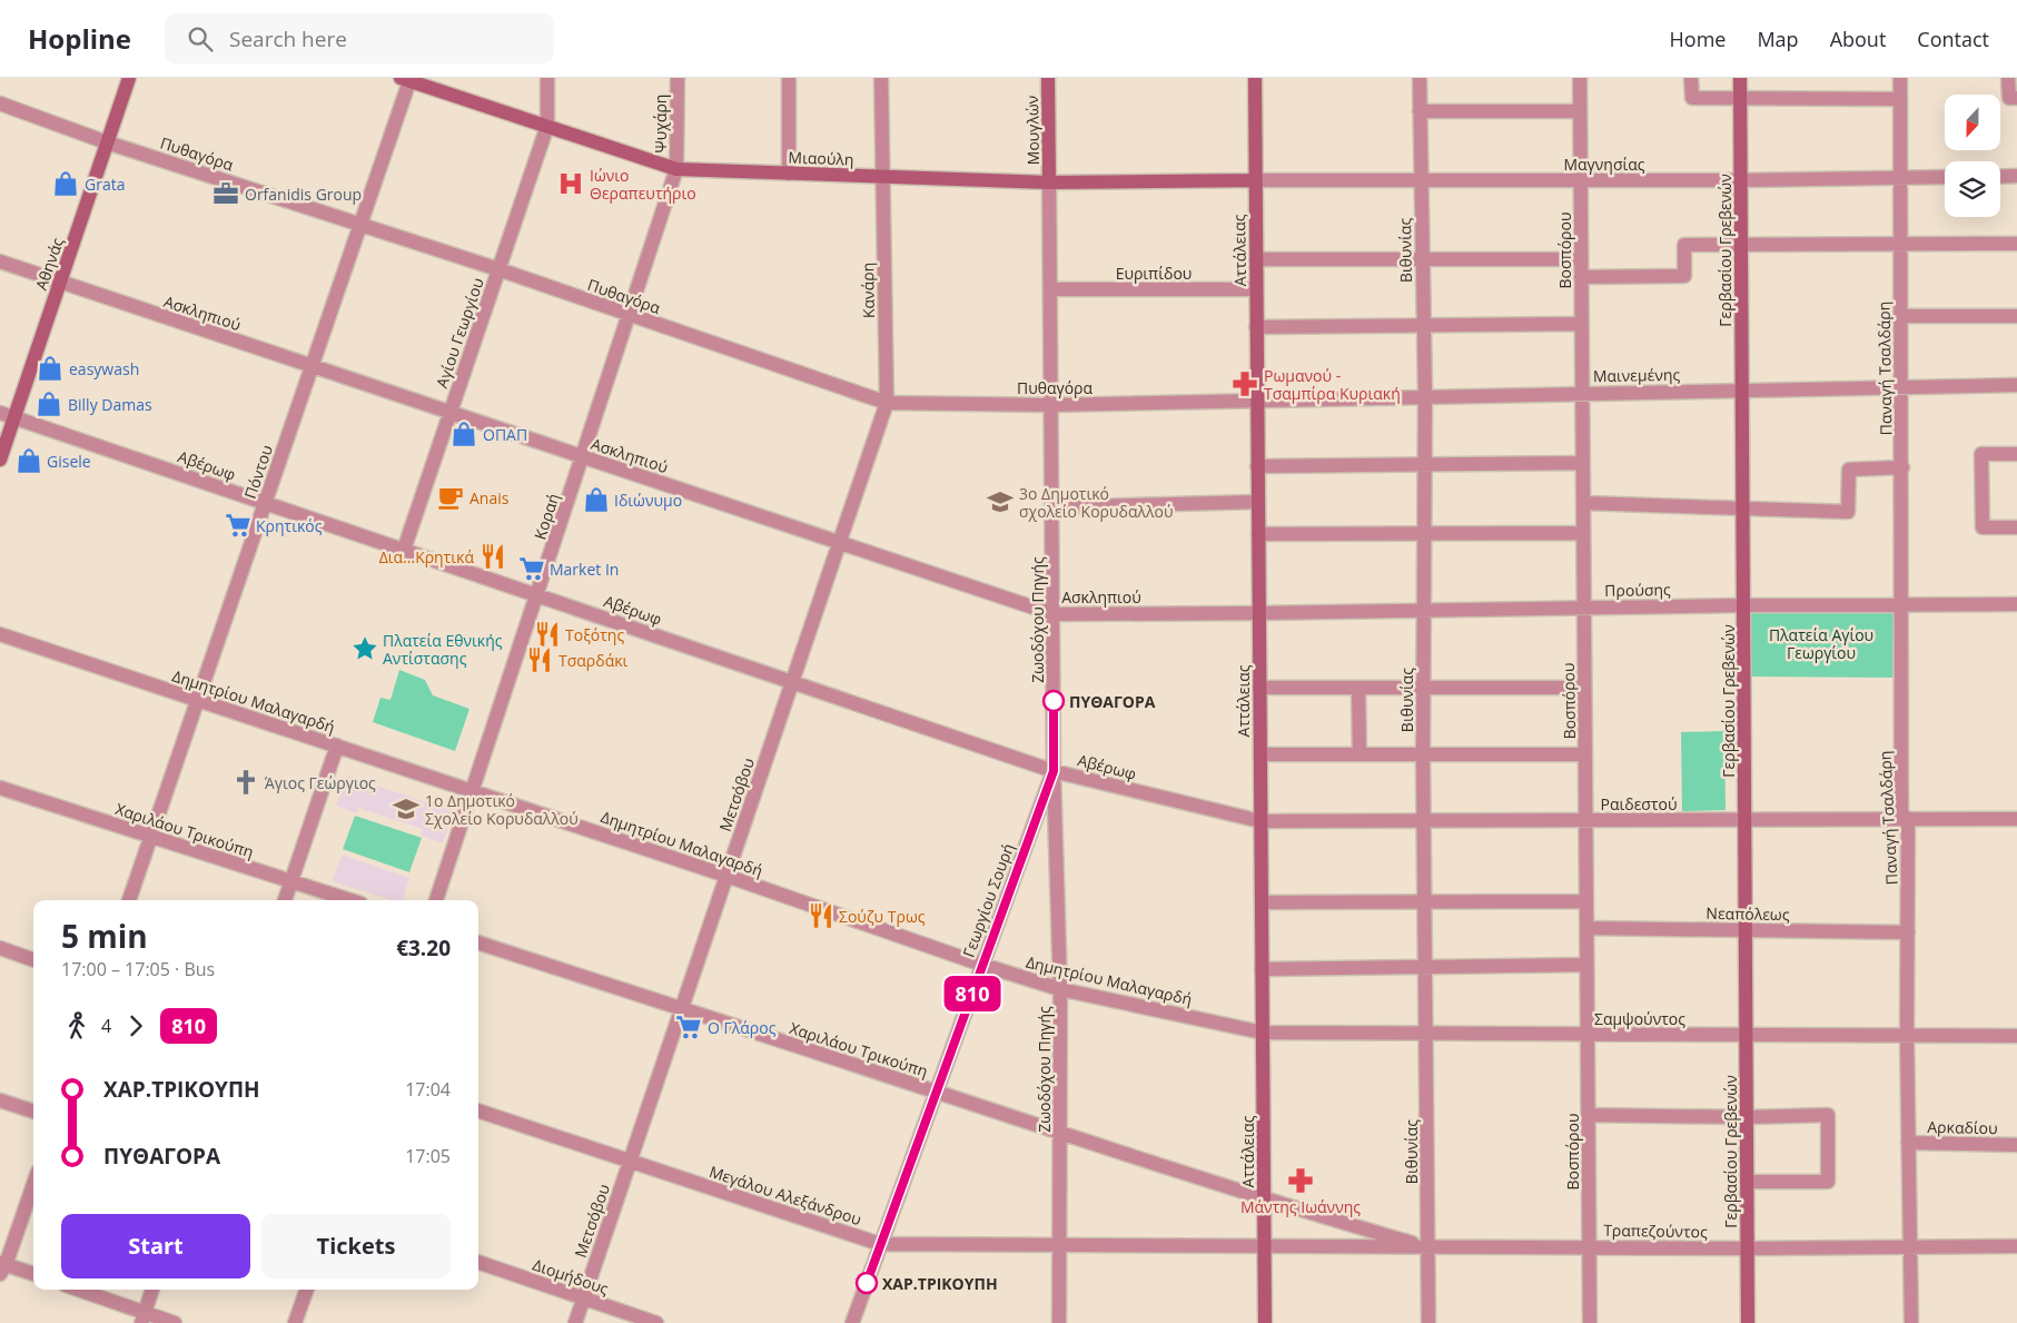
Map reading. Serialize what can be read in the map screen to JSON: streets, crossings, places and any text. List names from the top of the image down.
{
  "streets": {
    "street": [
      "Ψυχάρη",
      "Μουγλών",
      "Πυθαγόρα",
      "Μιαούλη",
      "Μαγνησίας",
      "Αττάλειας",
      "Βιθυνίας",
      "Βοσπόρου",
      "Γερβασίου Γρεβενών",
      "Αθηνάς",
      "Ευριπίδου",
      "Κανάρη",
      "Ασκληπιού",
      "Αγίου Γεωργίου",
      "Παναγή Τσαλδάρη",
      "Μαινεμένης",
      "Αβέρωφ",
      "Πόντου",
      "Κοραή",
      "Προύσης",
      "Ζωοδόχου Πηγής",
      "Δημητρίου Μαλαγαρδή",
      "Μετσόβου",
      "Ραιδεστού",
      "Χαριλάου Τρικούπη",
      "Γεωργίου Σουρή",
      "Νεαπόλεως",
      "Σαμψούντος",
      "Αρκαδίου",
      "Μεγάλου Αλεξάνδρου",
      "Τραπεζούντος",
      "Διομήδους"
    ]
  },
  "crossings": [
    ["Ψυχάρη", "Μιαούλη"],
    ["Ψυχάρη", "Κοραή"],
    ["Μουγλών", "Μιαούλη"],
    ["Μουγλών", "Ζωοδόχου Πηγής"],
    ["Πυθαγόρα", "Αττάλειας"],
    ["Πυθαγόρα", "Αθηνάς"],
    ["Πυθαγόρα", "Κανάρη"],
    ["Πυθαγόρα", "Αγίου Γεωργίου"],
    ["Πυθαγόρα", "Μαινεμένης"],
    ["Πυθαγόρα", "Πόντου"],
    ["Πυθαγόρα", "Κοραή"],
    ["Πυθαγόρα", "Ζωοδόχου Πηγής"],
    ["Πυθαγόρα", "Μετσόβου"],
    ["Μιαούλη", "Μαγνησίας"],
    ["Μιαούλη", "Αττάλειας"],
    ["Μιαούλη", "Κανάρη"],
    ["Μιαούλη", "Αγίου Γεωργίου"],
    ["Μιαούλη", "Πόντου"],
    ["Μιαούλη", "Κοραή"],
    ["Μιαούλη", "Ζωοδόχου Πηγής"],
    ["Μαγνησίας", "Αττάλειας"],
    ["Μαγνησίας", "Βιθυνίας"],
    ["Μαγνησίας", "Βοσπόρου"],
    ["Μαγνησίας", "Γερβασίου Γρεβενών"],
    ["Μαγνησίας", "Παναγή Τσαλδάρη"],
    ["Αττάλειας", "Ευριπίδου"],
    ["Αττάλειας", "Ασκληπιού"],
    ["Αττάλειας", "Μαινεμένης"],
    ["Αττάλειας", "Αβέρωφ"],
    ["Αττάλειας", "Προύσης"],
    ["Αττάλειας", "Δημητρίου Μαλαγαρδή"],
    ["Αττάλειας", "Ραιδεστού"],
    ["Αττάλειας", "Χαριλάου Τρικούπη"],
    ["Αττάλειας", "Σαμψούντος"],
    ["Αττάλειας", "Μεγάλου Αλεξάνδρου"],
    ["Αττάλειας", "Τραπεζούντος"],
    ["Βιθυνίας", "Μαινεμένης"],
    ["Βιθυνίας", "Προύσης"],
    ["Βιθυνίας", "Ραιδεστού"],
    ["Βιθυνίας", "Σαμψούντος"],
    ["Βιθυνίας", "Τραπεζούντος"],
    ["Βοσπόρου", "Μαινεμένης"],
    ["Βοσπόρου", "Προύσης"],
    ["Βοσπόρου", "Ραιδεστού"],
    ["Βοσπόρου", "Νεαπόλεως"],
    ["Βοσπόρου", "Σαμψούντος"],
    ["Βοσπόρου", "Τραπεζούντος"],
    ["Γερβασίου Γρεβενών", "Μαινεμένης"],
    ["Γερβασίου Γρεβενών", "Προύσης"],
    ["Γερβασίου Γρεβενών", "Ραιδεστού"],
    ["Γερβασίου Γρεβενών", "Νεαπόλεως"],
    ["Γερβασίου Γρεβενών", "Σαμψούντος"],
    ["Γερβασίου Γρεβενών", "Τραπεζούντος"],
    ["Αθηνάς", "Ασκληπιού"],
    ["Αθηνάς", "Αβέρωφ"],
    ["Ευριπίδου", "Ζωοδόχου Πηγής"],
    ["Κανάρη", "Μετσόβου"],
    ["Ασκληπιού", "Αγίου Γεωργίου"],
    ["Ασκληπιού", "Πόντου"],
    ["Ασκληπιού", "Κοραή"],
    ["Ασκληπιού", "Προύσης"],
    ["Ασκληπιού", "Ζωοδόχου Πηγής"],
    ["Ασκληπιού", "Μετσόβου"],
    ["Αγίου Γεωργίου", "Αβέρωφ"],
    ["Παναγή Τσαλδάρη", "Μαινεμένης"],
    ["Παναγή Τσαλδάρη", "Προύσης"],
    ["Παναγή Τσαλδάρη", "Ραιδεστού"],
    ["Παναγή Τσαλδάρη", "Νεαπόλεως"],
    ["Παναγή Τσαλδάρη", "Σαμψούντος"],
    ["Παναγή Τσαλδάρη", "Αρκαδίου"],
    ["Παναγή Τσαλδάρη", "Τραπεζούντος"],
    ["Αβέρωφ", "Πόντου"],
    ["Αβέρωφ", "Κοραή"],
    ["Αβέρωφ", "Ζωοδόχου Πηγής"],
    ["Αβέρωφ", "Μετσόβου"],
    ["Αβέρωφ", "Ραιδεστού"],
    ["Αβέρωφ", "Γεωργίου Σουρή"],
    ["Πόντου", "Δημητρίου Μαλαγαρδή"],
    ["Πόντου", "Χαριλάου Τρικούπη"],
    ["Κοραή", "Δημητρίου Μαλαγαρδή"],
    ["Ζωοδόχου Πηγής", "Δημητρίου Μαλαγαρδή"],
    ["Ζωοδόχου Πηγής", "Χαριλάου Τρικούπη"],
    ["Ζωοδόχου Πηγής", "Γεωργίου Σουρή"],
    ["Ζωοδόχου Πηγής", "Μεγάλου Αλεξάνδρου"],
    ["Δημητρίου Μαλαγαρδή", "Μετσόβου"],
    ["Δημητρίου Μαλαγαρδή", "Γεωργίου Σουρή"],
    ["Δημητρίου Μαλαγαρδή", "Σαμψούντος"],
    ["Μετσόβου", "Χαριλάου Τρικούπη"],
    ["Μετσόβου", "Μεγάλου Αλεξάνδρου"],
    ["Μετσόβου", "Διομήδους"],
    ["Χαριλάου Τρικούπη", "Γεωργίου Σουρή"],
    ["Χαριλάου Τρικούπη", "Τραπεζούντος"],
    ["Γεωργίου Σουρή", "Μεγάλου Αλεξάνδρου"],
    ["Μεγάλου Αλεξάνδρου", "Τραπεζούντος"]
  ],
  "parks": ["Πλατεία Αγίου Γεωργίου"],
  "places": {
    "shop": [
      "Grata",
      "easywash",
      "Billy Damas",
      "ΟΠΑΠ",
      "Gisele",
      "Ιδιώνυμο"
    ],
    "hospital": ["Ιώνιο Θεραπευτήριο"],
    "office": ["Orfanidis Group"],
    "pharmacy": ["Ρωμανού - Τσαμπίρα Κυριακή", "Μάντης Ιωάννης"],
    "cafe": ["Anais"],
    "school or university": ["3ο Δημοτικό σχολείο Κορυδαλλού", "1o Δημοτικό Σχολείο Κορυδαλλού"],
    "supermarket": ["Κρητικός", "Market In", "Ο Γλάρος"],
    "restaurant": [
      "Δια...Κρητικά",
      "Τοξότης",
      "Τσαρδάκι",
      "Σούζυ Τρως"
    ],
    "place": ["Πλατεία Εθνικής Αντίστασης"],
    "other": ["ΠΥΘΑΓΟΡΑ", "ΧΑΡ.ΤΡΙΚΟΥΠΗ"],
    "church": ["Άγιος Γεώργιος"]
  },
  "lines": ["bus line 810"],
  "north": "bottom",
  "page": {
    "header": "Hopline",
    "search": "Search here",
    "nav": [
      "Home",
      "Map",
      "About",
      "Contact"
    ],
    "on_map": "810",
    "heading": ["5 min", "17:00 – 17:05 · Bus", "€3.20"],
    "legs": ["4", "810"],
    "list": [
      {
        "name": "ΧΑΡ.ΤΡΙΚΟΥΠΗ",
        "value": "17:04"
      },
      {
        "name": "ΠΥΘΑΓΟΡΑ",
        "value": "17:05"
      }
    ],
    "buttons": ["Start", "Tickets"]
  }
}
